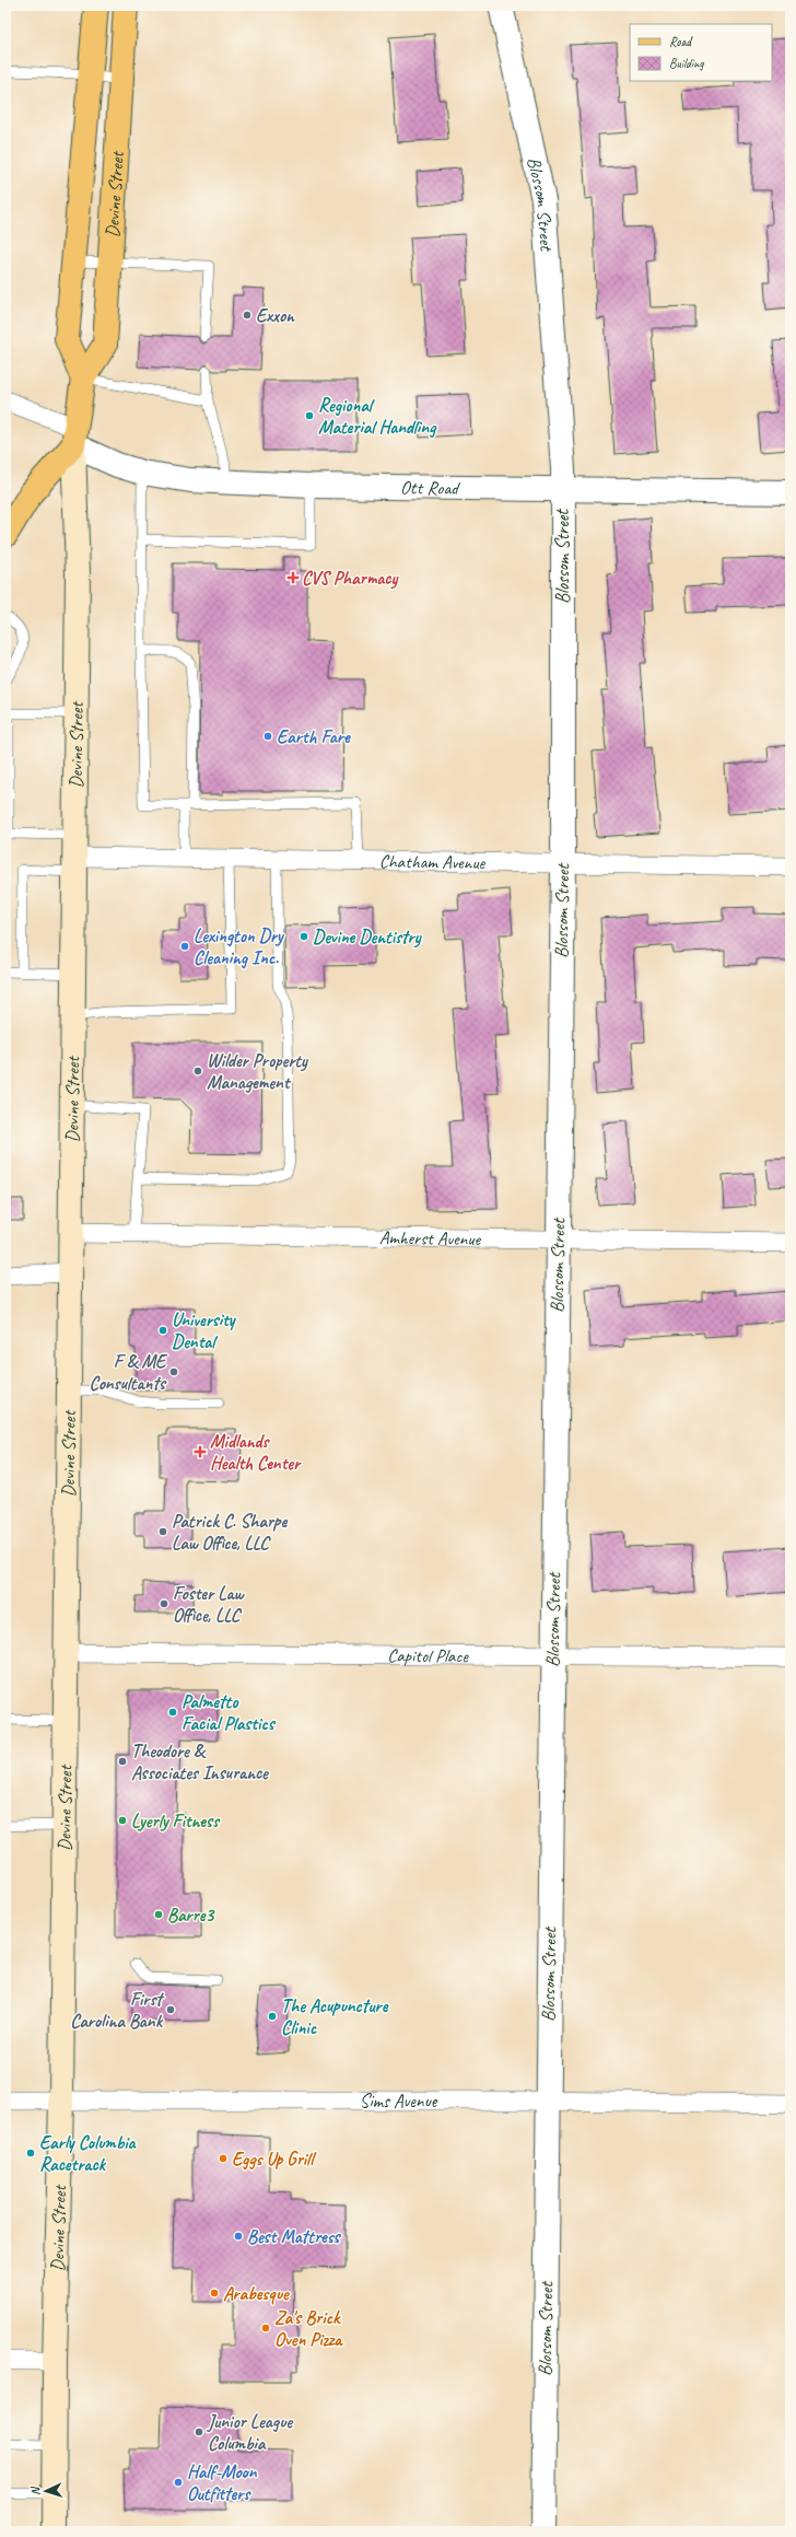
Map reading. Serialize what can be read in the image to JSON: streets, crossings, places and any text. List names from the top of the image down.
{
  "streets": {
    "main road": ["Devine Street"],
    "street": [
      "Blossom Street",
      "Ott Road",
      "Chatham Avenue",
      "Amherst Avenue",
      "Capitol Place",
      "Sims Avenue"
    ]
  },
  "crossings": [
    ["Devine Street", "Ott Road"],
    ["Devine Street", "Chatham Avenue"],
    ["Devine Street", "Amherst Avenue"],
    ["Devine Street", "Capitol Place"],
    ["Devine Street", "Sims Avenue"],
    ["Blossom Street", "Ott Road"],
    ["Blossom Street", "Chatham Avenue"],
    ["Blossom Street", "Amherst Avenue"],
    ["Blossom Street", "Capitol Place"],
    ["Blossom Street", "Sims Avenue"]
  ],
  "places": {
    "other": [
      "Exxon",
      "Regional Material Handling",
      "Earth Fare",
      "Devine Dentistry",
      "Lexington Dry Cleaning Inc.",
      "Wilder Property Management",
      "University Dental",
      "F & ME Consultants",
      "Patrick C. Sharpe Law Office, LLC",
      "Foster Law Office, LLC",
      "Palmetto Facial Plastics",
      "Theodore & Associates Insurance",
      "Lyerly Fitness",
      "Barre3",
      "First Carolina Bank",
      "The Acupuncture Clinic",
      "Early Columbia Racetrack",
      "Eggs Up Grill",
      "Best Mattress",
      "Arabesque",
      "Za's Brick Oven Pizza",
      "Junior League Columbia",
      "Half-Moon Outfitters"
    ],
    "health": ["CVS Pharmacy", "Midlands Health Center"]
  },
  "legend": ["Road", "Building"],
  "north": "left"
}
